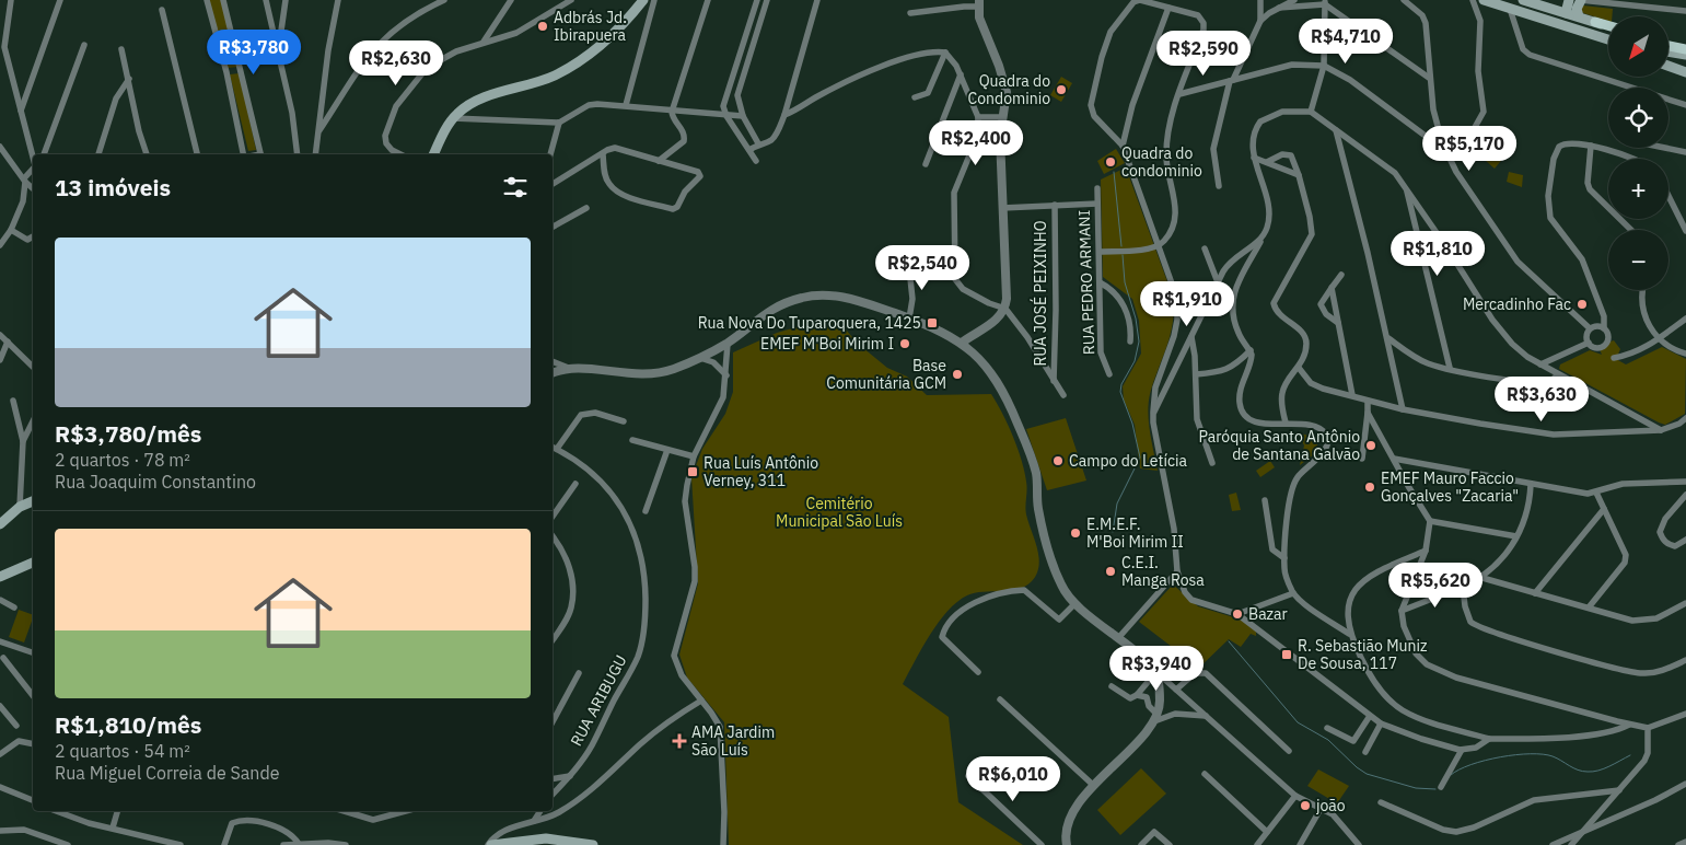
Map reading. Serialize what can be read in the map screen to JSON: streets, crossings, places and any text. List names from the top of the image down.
{
  "streets": {
    "street": ["RUA PEDRO ARMANI", "RUA JOSÉ PEIXINHO", "RUA ARIBUGU"]
  },
  "parks": ["Cemitério Municipal São Luís"],
  "places": {
    "other": [
      "Adbrás Jd. Ibirapuera",
      "Quadra do Condominio",
      "Quadra do condominio",
      "Mercadinho Fac",
      "EMEF M'Boi Mirim I",
      "Base Comunitária GCM",
      "Paróquia Santo Antônio de Santana Galvão",
      "Campo do Letícia",
      "EMEF Mauro Faccio Gonçalves \"Zacaria\"",
      "E.M.E.F. M'Boi Mirim II",
      "C.E.I. Manga Rosa",
      "Bazar",
      "joão"
    ],
    "transit": ["Rua Nova Do Tuparoquera, 1425", "Rua Luís Antônio Verney, 311", "R. Sebastião Muniz De Sousa, 117"],
    "health": ["AMA Jardim São Luís"]
  },
  "north": "bottom left",
  "page": {
    "map_buttons": ["+", "−"],
    "price": [
      "R$4,710",
      "R$3,780",
      "R$2,590",
      "R$2,630",
      "R$2,400",
      "R$5,170",
      "R$1,810",
      "R$2,540",
      "R$1,910",
      "R$3,630",
      "R$5,620",
      "R$3,940",
      "R$6,010"
    ],
    "heading": "13 imóveis",
    "list": [
      {
        "name": "R$3,780/mês",
        "note": "2 quartos · 78 m² · Rua Joaquim Constantino"
      },
      {
        "name": "R$1,810/mês",
        "note": "2 quartos · 54 m² · Rua Miguel Correia de Sande"
      }
    ]
  }
}
